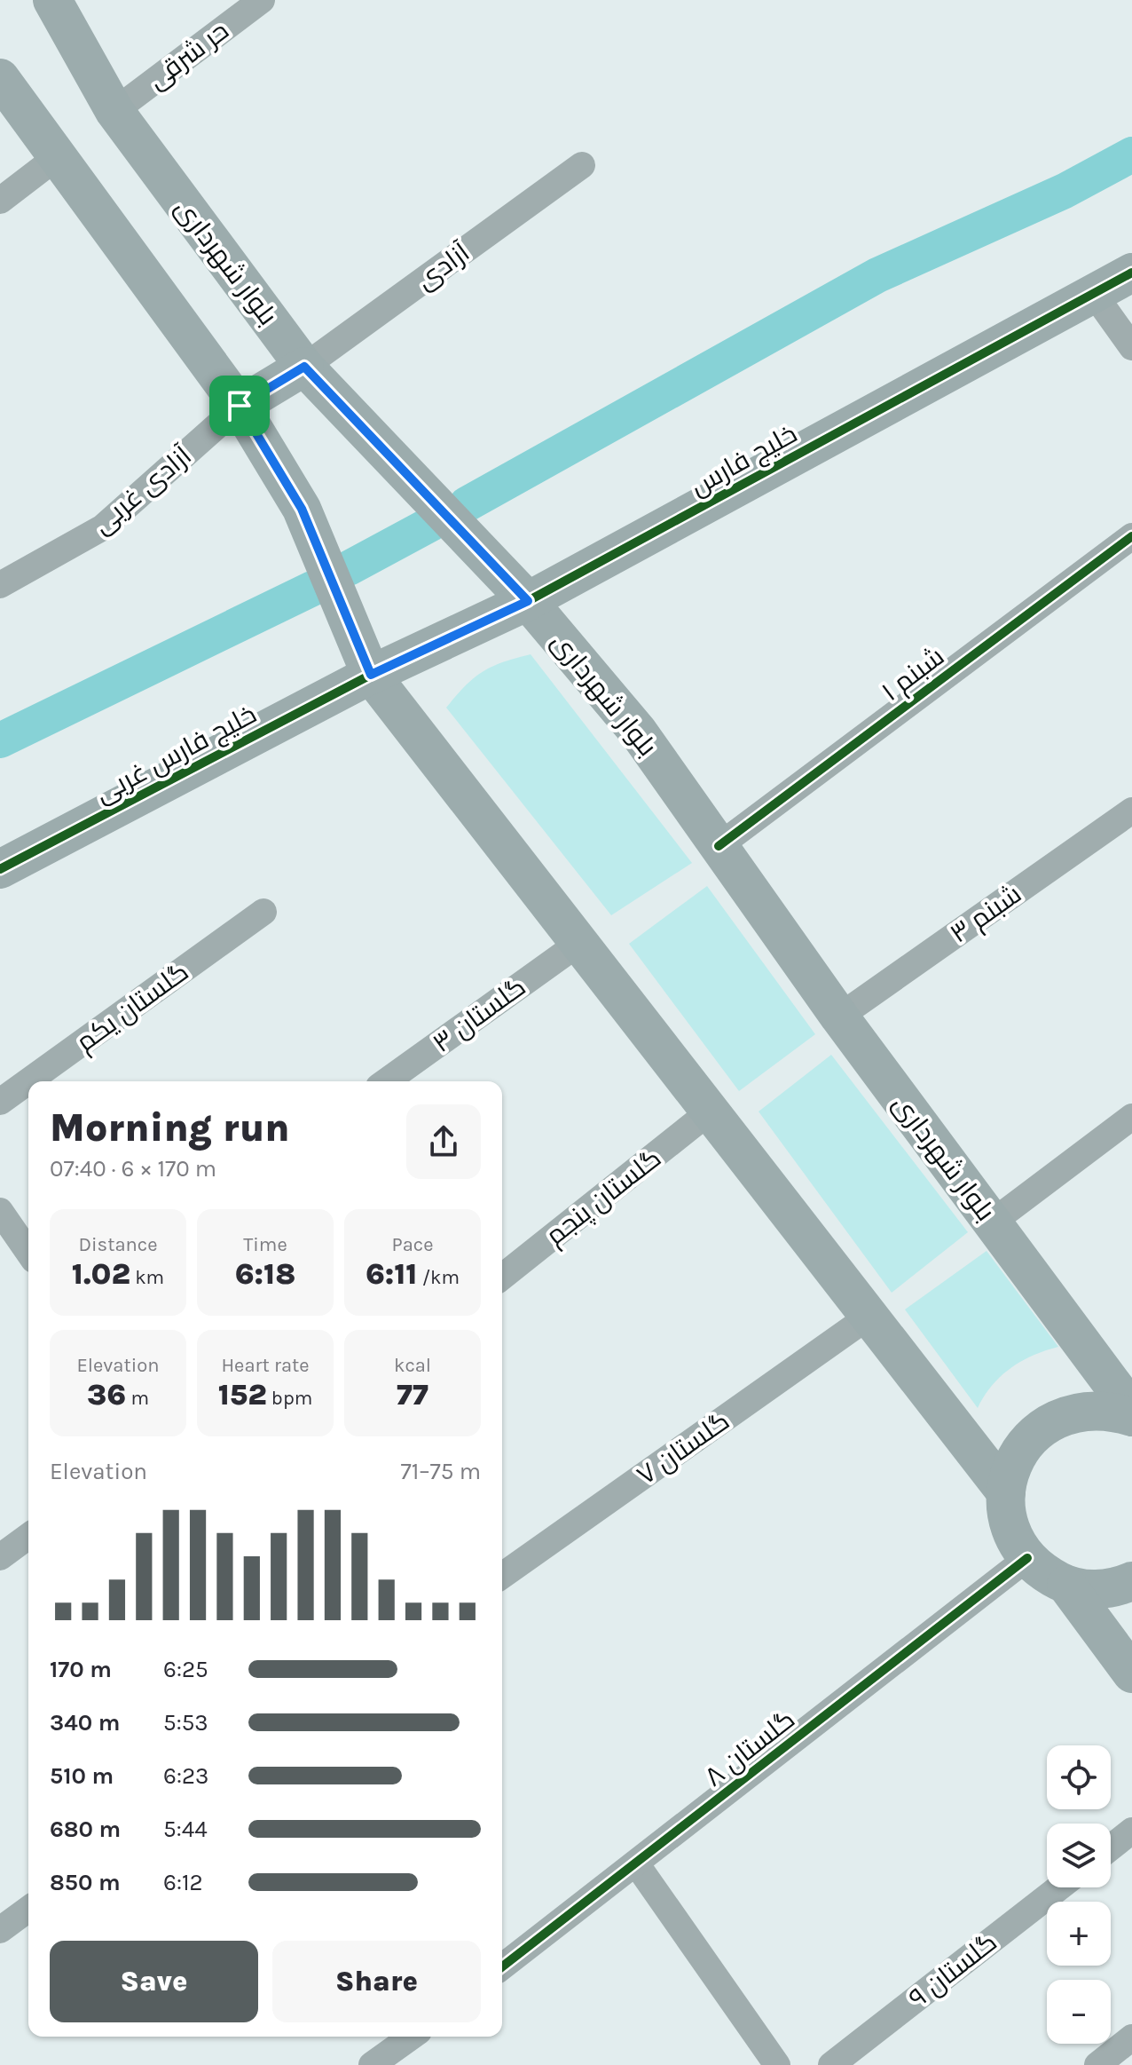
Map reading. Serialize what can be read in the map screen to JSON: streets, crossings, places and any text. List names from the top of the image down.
{
  "streets": {
    "main road": ["بلوار شهرداری", "خلیج فارس", "خلیج فارس غربی"],
    "street": [
      "حر شرقی",
      "آزادی",
      "آزادی غربی",
      "شبنم ۱",
      "شبنم ۳",
      "گلستان یکم",
      "گلستان ۳",
      "گلستان پنجم",
      "گلستان ۷",
      "گلستان ۸",
      "گلستان ۹"
    ]
  },
  "crossings": [
    ["حر شرقی", "بلوار شهرداری"],
    ["بلوار شهرداری", "آزادی"],
    ["بلوار شهرداری", "خلیج فارس"],
    ["بلوار شهرداری", "شبنم ۱"],
    ["بلوار شهرداری", "شبنم ۳"],
    ["خلیج فارس", "خلیج فارس غربی"]
  ],
  "page": {
    "heading": ["Morning run", "07:40 · 6 × 170 m"],
    "stats": [
      ["Distance", "1.02 km"],
      ["Time", "6:18"],
      ["Pace", "6:11 /km"],
      ["Elevation", "36 m"],
      ["Heart rate", "152 bpm"],
      ["kcal", "77"]
    ],
    "chart": ["Elevation", "71–75 m"],
    "list": [
      {
        "name": "170 m",
        "note": "6:25"
      },
      {
        "name": "340 m",
        "note": "5:53"
      },
      {
        "name": "510 m",
        "note": "6:23"
      },
      {
        "name": "680 m",
        "note": "5:44"
      },
      {
        "name": "850 m",
        "note": "6:12"
      }
    ],
    "map_buttons": ["+", "−"],
    "buttons": ["Save", "Share"]
  }
}
